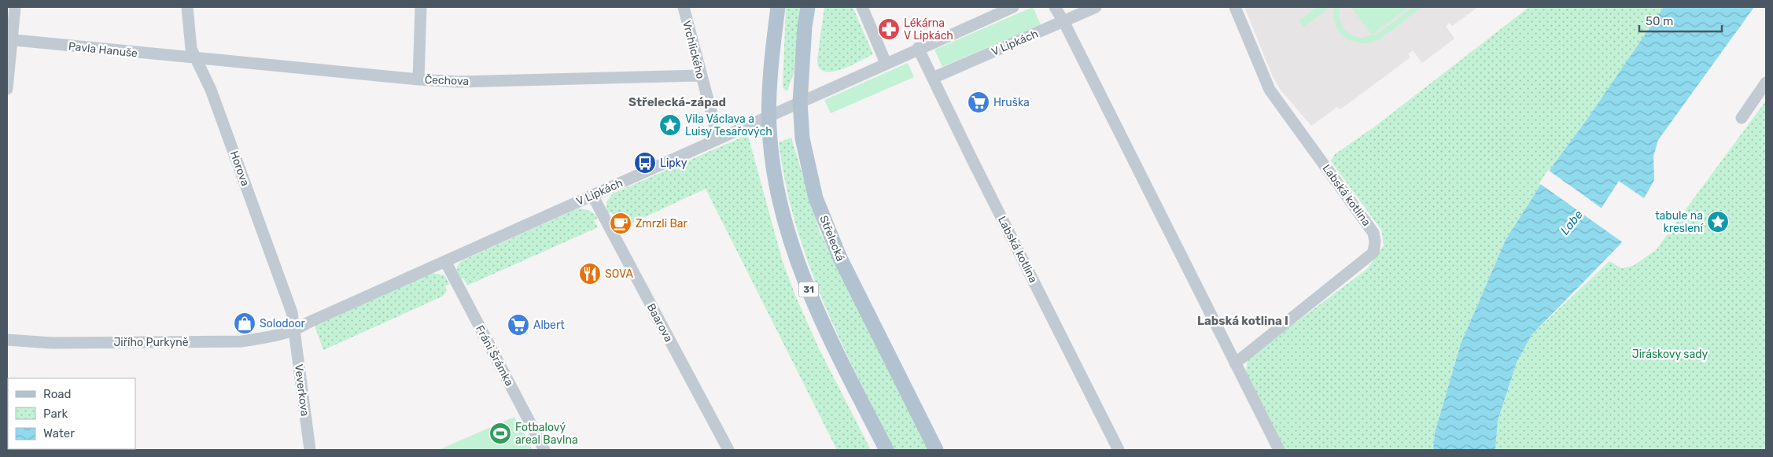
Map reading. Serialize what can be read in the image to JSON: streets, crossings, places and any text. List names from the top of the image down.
{
  "streets": {
    "main road": ["Střelecká", "31"],
    "street": [
      "V Lipkách",
      "Pavla Hanuše",
      "Vrchlického",
      "Čechova",
      "Horova",
      "Labská kotlina",
      "Baarova",
      "Jiřího Purkyně",
      "Fráni Šrámka",
      "Veverkova"
    ]
  },
  "crossings": [
    ["V Lipkách", "Vrchlického"],
    ["V Lipkách", "Horova"],
    ["V Lipkách", "Labská kotlina"],
    ["V Lipkách", "Střelecká"],
    ["V Lipkách", "31"],
    ["V Lipkách", "Baarova"],
    ["V Lipkách", "Jiřího Purkyně"],
    ["V Lipkách", "Fráni Šrámka"],
    ["V Lipkách", "Veverkova"],
    ["Pavla Hanuše", "Čechova"],
    ["Pavla Hanuše", "Horova"],
    ["Vrchlického", "Čechova"],
    ["Čechova", "Horova"],
    ["Horova", "Jiřího Purkyně"],
    ["Horova", "Veverkova"],
    ["Jiřího Purkyně", "Veverkova"]
  ],
  "districts": ["Střelecká-západ", "Labská kotlina I"],
  "water": ["Labe"],
  "parks": ["Jiráskovy sady"],
  "places": {
    "pharmacy": ["Lékárna V Lipkách"],
    "supermarket": ["Hruška", "Albert"],
    "place": ["Vila Václava a Luisy Tesařových", "tabule na kreslení"],
    "bus stop": ["Lipky"],
    "cafe": ["Zmrzli Bar"],
    "restaurant": ["SOVA"],
    "shop": ["Solodoor"],
    "sports": ["Fotbalový areal Bavlna"]
  },
  "legend": ["Road", "Park", "Water"],
  "scale_bar": "50 m"
}
